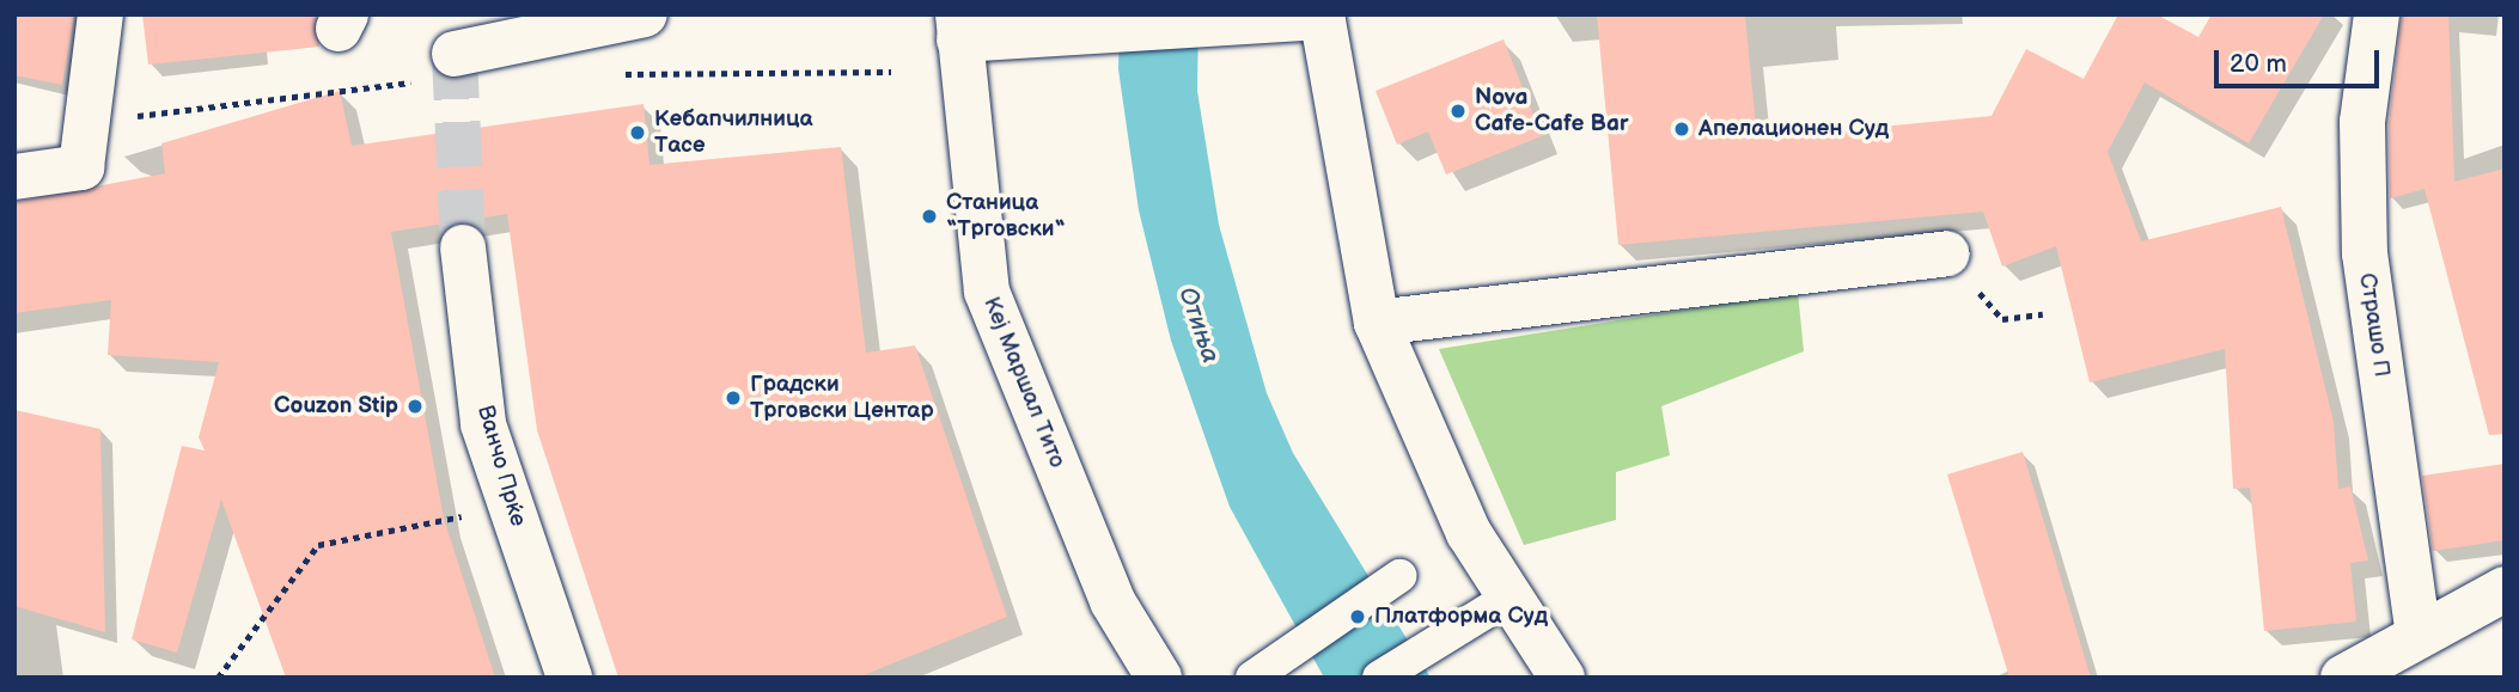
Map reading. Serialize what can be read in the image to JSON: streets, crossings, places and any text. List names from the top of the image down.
{
  "streets": {
    "street": ["Страшо П", "Кеј Маршал Тито", "Ванчо Прќе"]
  },
  "water": ["Отиња"],
  "places": [
    "Nova Cafe-Cafe Bar",
    "Апелационен Суд",
    "Кебапчилница Тасе",
    "Станица “Трговски“",
    "Градски Трговски Центар",
    "Couzon Stip",
    "Платформа Суд"
  ],
  "scale_bar": "20 m"
}
